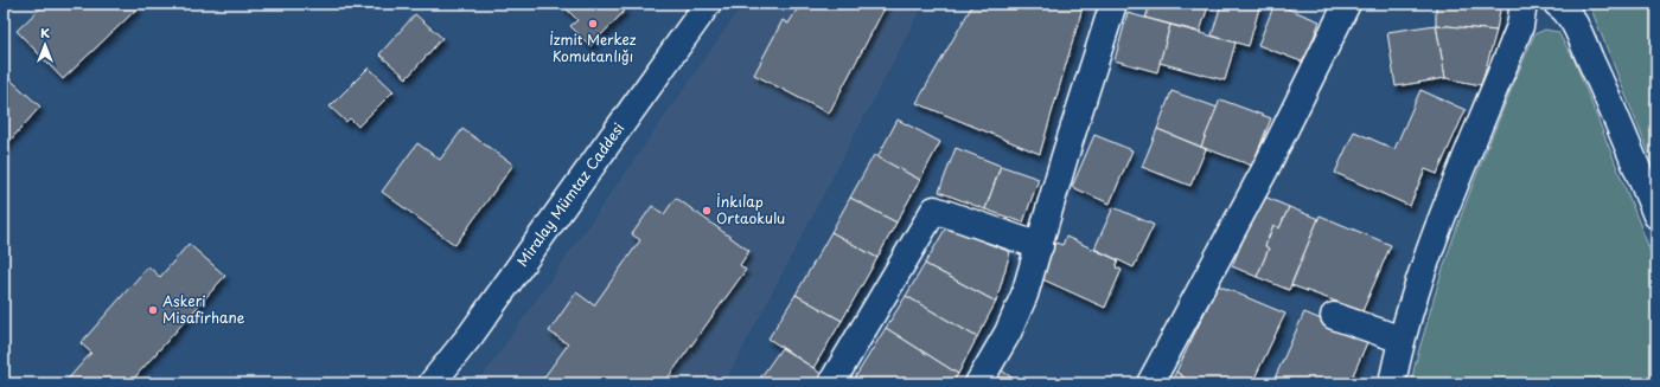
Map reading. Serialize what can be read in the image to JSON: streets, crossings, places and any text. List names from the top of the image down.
{
  "streets": {
    "street": ["Miralay Mümtaz Caddesi"]
  },
  "places": ["İzmit Merkez Komutanlığı", "İnkılap Ortaokulu", "Askeri Misafirhane"],
  "north": "top"
}
